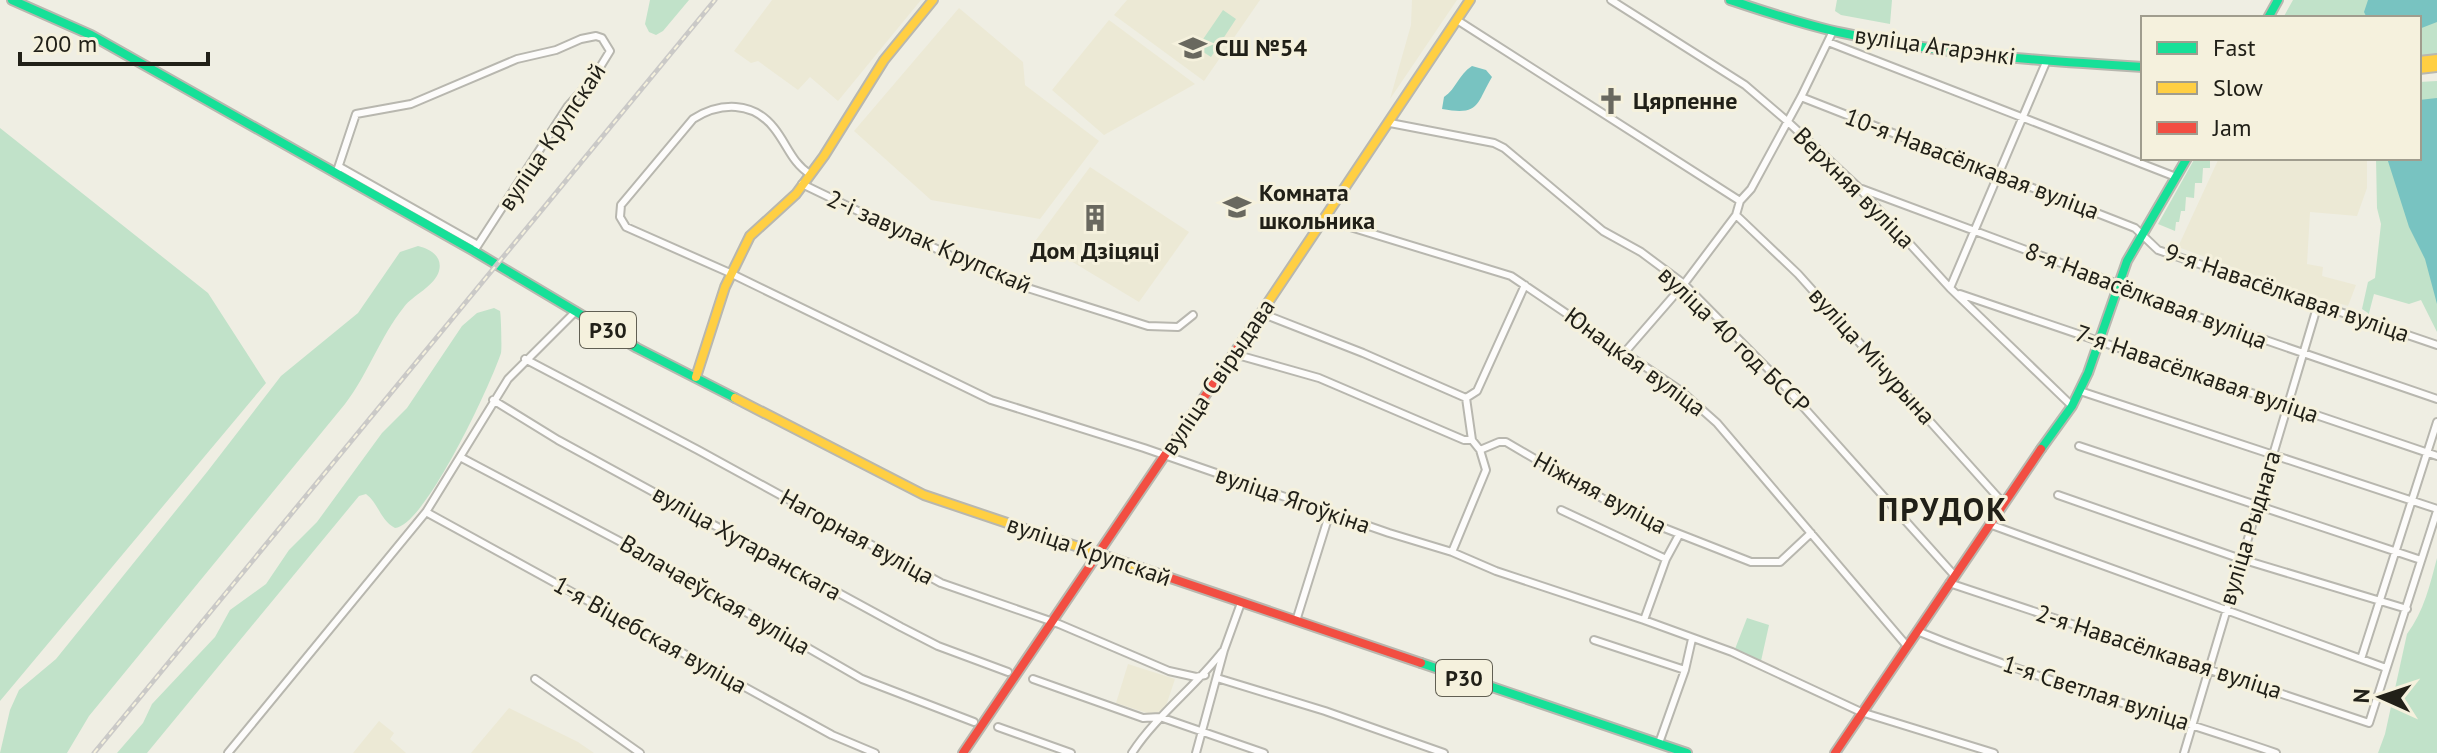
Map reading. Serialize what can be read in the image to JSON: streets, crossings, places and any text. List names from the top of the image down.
{
  "streets": {
    "main road": [
      "вуліца Агарэнкі",
      "вуліца Крупскай",
      "Р30",
      "вуліца Свірыдава"
    ],
    "street": [
      "10-я Навасёлкавая вуліца",
      "Верхняя вуліца",
      "2-і завулак Крупскай",
      "9-я Навасёлкавая вуліца",
      "8-я Навасёлкавая вуліца",
      "вуліца 40 год БССР",
      "вуліца Мічурына",
      "Юнацкая вуліца",
      "7-я Навасёлкавая вуліца",
      "Ніжняя вуліца",
      "вуліца Ягоўкіна",
      "вуліца Рыднага",
      "Нагорная вуліца",
      "вуліца Хутаранскага",
      "Валачаеўская вуліца",
      "1-я Віцебская вуліца",
      "2-я Навасёлкавая вуліца",
      "1-я Светлая вуліца"
    ]
  },
  "crossings": [
    ["вуліца Крупскай", "Р30"],
    ["вуліца Крупскай", "вуліца Свірыдава"],
    ["10-я Навасёлкавая вуліца", "9-я Навасёлкавая вуліца"],
    ["Верхняя вуліца", "8-я Навасёлкавая вуліца"],
    ["Верхняя вуліца", "7-я Навасёлкавая вуліца"],
    ["9-я Навасёлкавая вуліца", "вуліца Рыднага"],
    ["8-я Навасёлкавая вуліца", "вуліца Рыднага"],
    ["вуліца 40 год БССР", "вуліца Свірыдава"],
    ["вуліца 40 год БССР", "2-я Навасёлкавая вуліца"],
    ["Юнацкая вуліца", "вуліца Свірыдава"],
    ["Юнацкая вуліца", "Ніжняя вуліца"],
    ["7-я Навасёлкавая вуліца", "вуліца Рыднага"],
    ["вуліца Свірыдава", "вуліца Ягоўкіна"],
    ["вуліца Свірыдава", "Нагорная вуліца"],
    ["вуліца Рыднага", "2-я Навасёлкавая вуліца"],
    ["вуліца Рыднага", "1-я Светлая вуліца"]
  ],
  "districts": ["ПРУДОК"],
  "places": {
    "school or university": ["СШ №54", "Комната школьника"],
    "church": ["Цярпенне"],
    "building": ["Дом Дзіцяці"]
  },
  "legend": ["Fast", "Slow", "Jam"],
  "scale_bar": "200 m",
  "north": "left"
}
